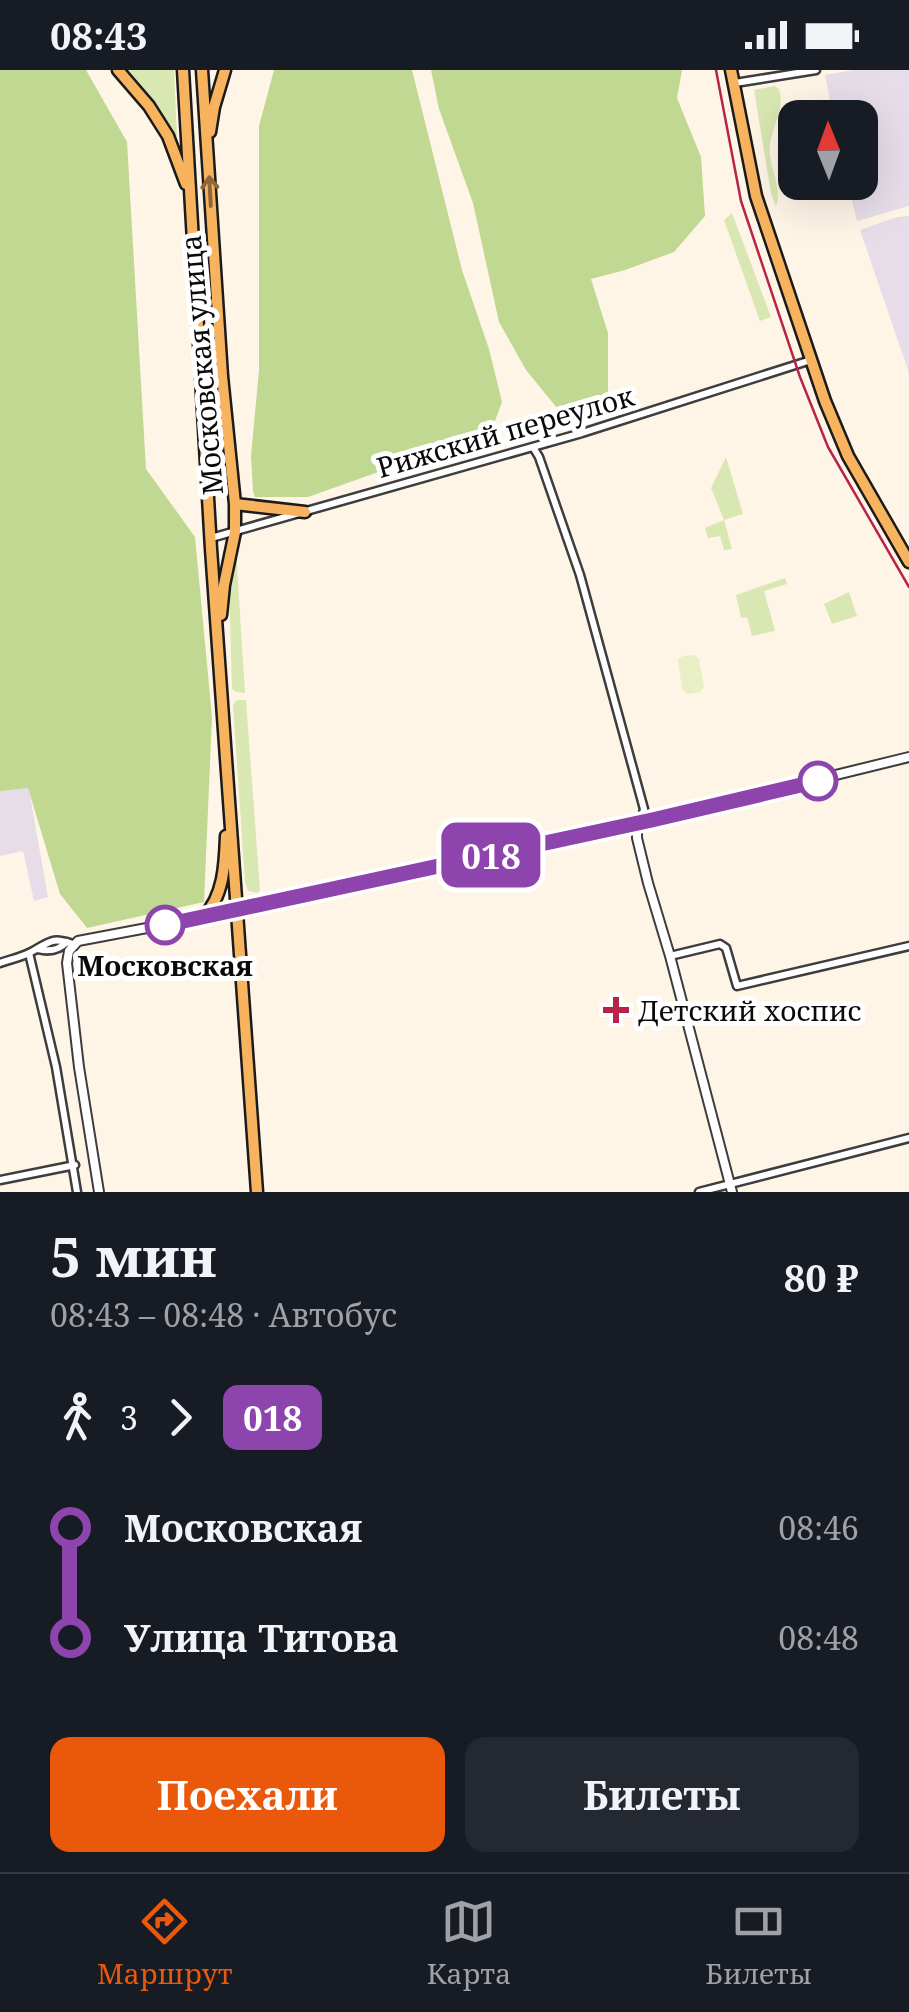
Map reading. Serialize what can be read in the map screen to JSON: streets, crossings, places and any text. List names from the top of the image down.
{
  "streets": {
    "main road": ["Московская улица"],
    "street": ["Рижский переулок"]
  },
  "crossings": [
    ["Московская улица", "Рижский переулок"]
  ],
  "places": {
    "other": ["Московская"],
    "health": ["Детский хоспис"]
  },
  "lines": ["bus line 018"],
  "north": "top",
  "page": {
    "status": "08:43",
    "on_map": "018",
    "heading": ["5 мин", "08:43 – 08:48 · Автобус", "80 ₽"],
    "legs": ["3", "018"],
    "list": [
      {
        "name": "Московская",
        "value": "08:46"
      },
      {
        "name": "Улица Титова",
        "value": "08:48"
      }
    ],
    "buttons": ["Поехали", "Билеты"],
    "tabs": ["Маршрут", "Карта", "Билеты"]
  }
}
